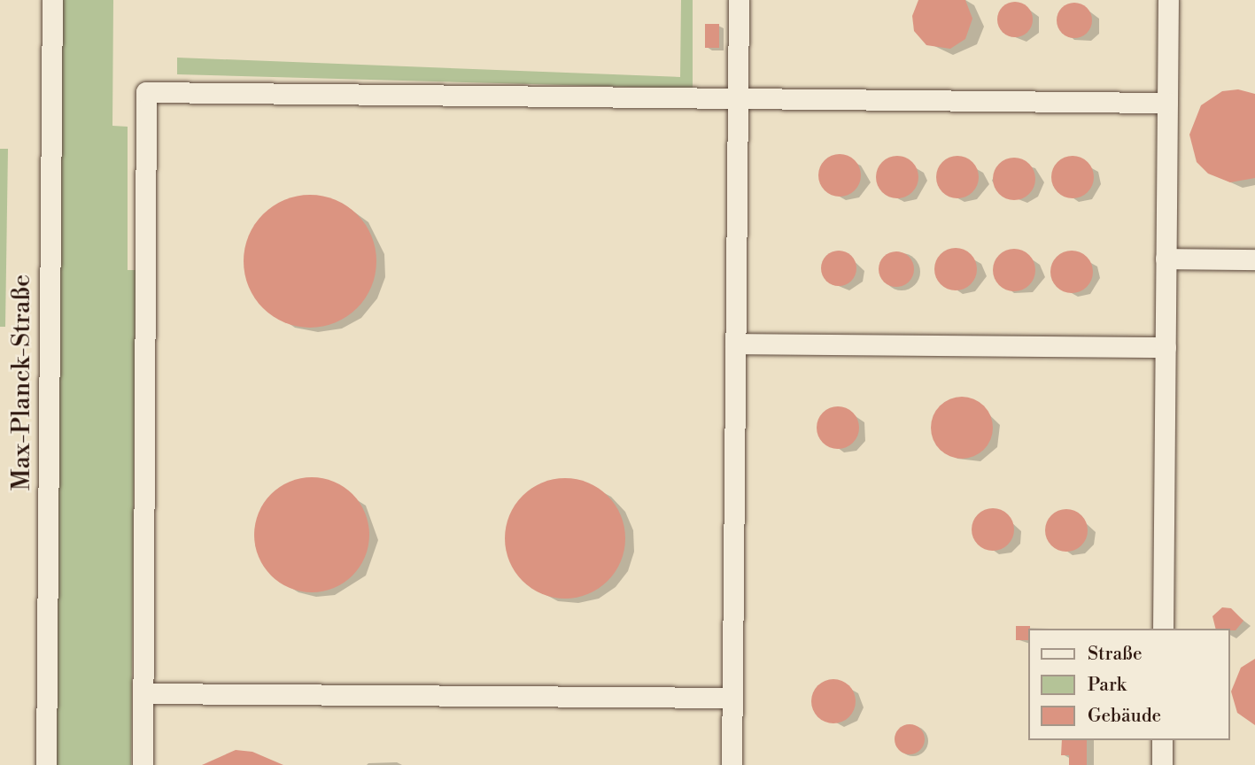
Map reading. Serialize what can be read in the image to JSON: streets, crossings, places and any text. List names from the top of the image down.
{
  "streets": {
    "street": ["Max-Planck-Straße"]
  },
  "legend": ["Straße", "Park", "Gebäude"]
}
